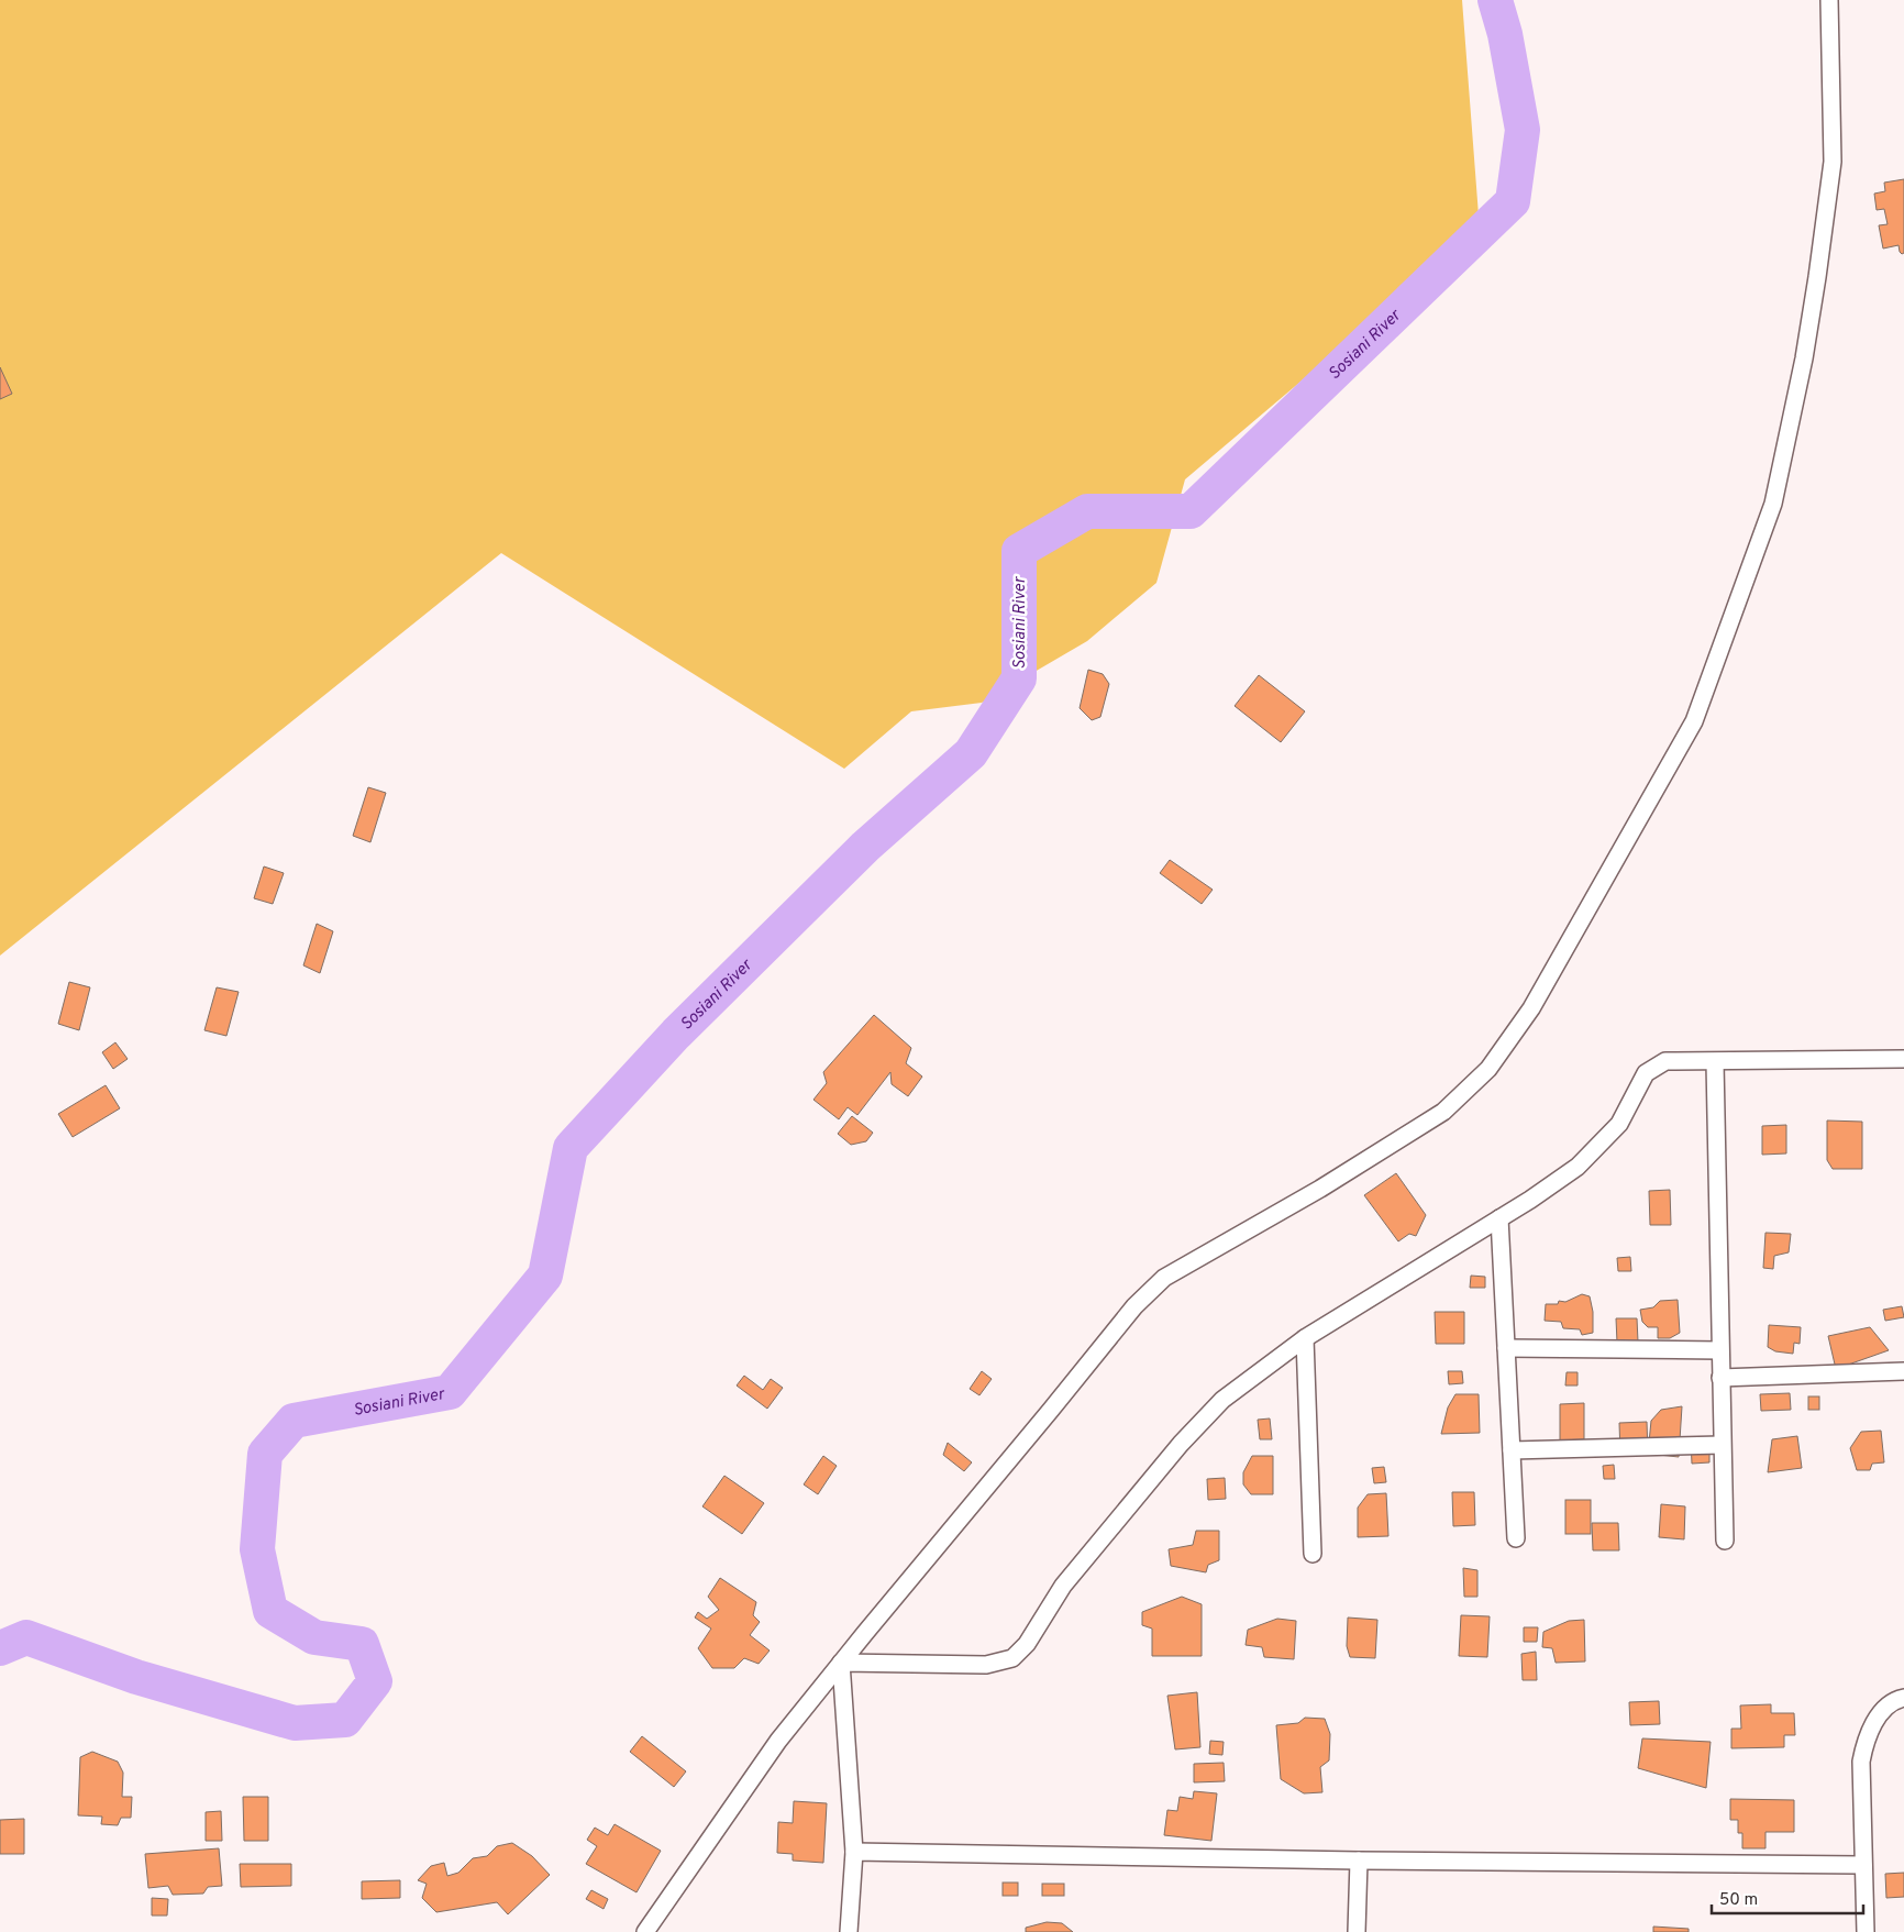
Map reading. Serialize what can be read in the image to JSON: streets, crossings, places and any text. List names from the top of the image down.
{
  "water": ["Sosiani River"],
  "scale_bar": "50 m"
}
